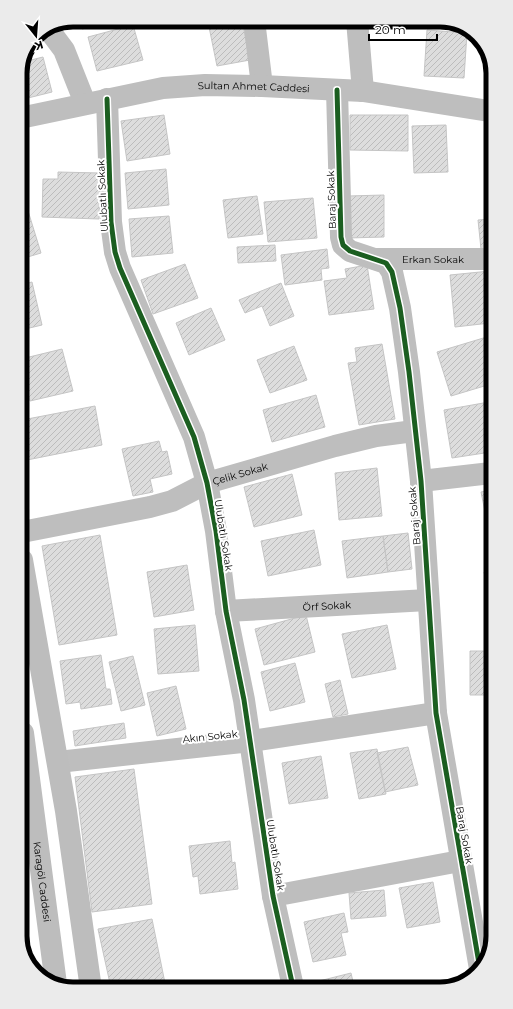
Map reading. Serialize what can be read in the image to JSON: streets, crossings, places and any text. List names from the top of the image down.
{
  "streets": {
    "main road": ["Karagöl Caddesi"],
    "street": [
      "Sultan Ahmet Caddesi",
      "Ulubatlı Sokak",
      "Baraj Sokak",
      "Erkan Sokak",
      "Çelik Sokak",
      "Örf Sokak",
      "Akın Sokak"
    ]
  },
  "crossings": [
    ["Sultan Ahmet Caddesi", "Ulubatlı Sokak"],
    ["Sultan Ahmet Caddesi", "Baraj Sokak"],
    ["Ulubatlı Sokak", "Çelik Sokak"],
    ["Ulubatlı Sokak", "Örf Sokak"],
    ["Ulubatlı Sokak", "Akın Sokak"],
    ["Baraj Sokak", "Erkan Sokak"],
    ["Baraj Sokak", "Çelik Sokak"],
    ["Baraj Sokak", "Örf Sokak"],
    ["Baraj Sokak", "Akın Sokak"]
  ],
  "scale_bar": "20 m",
  "north": "bottom"
}
